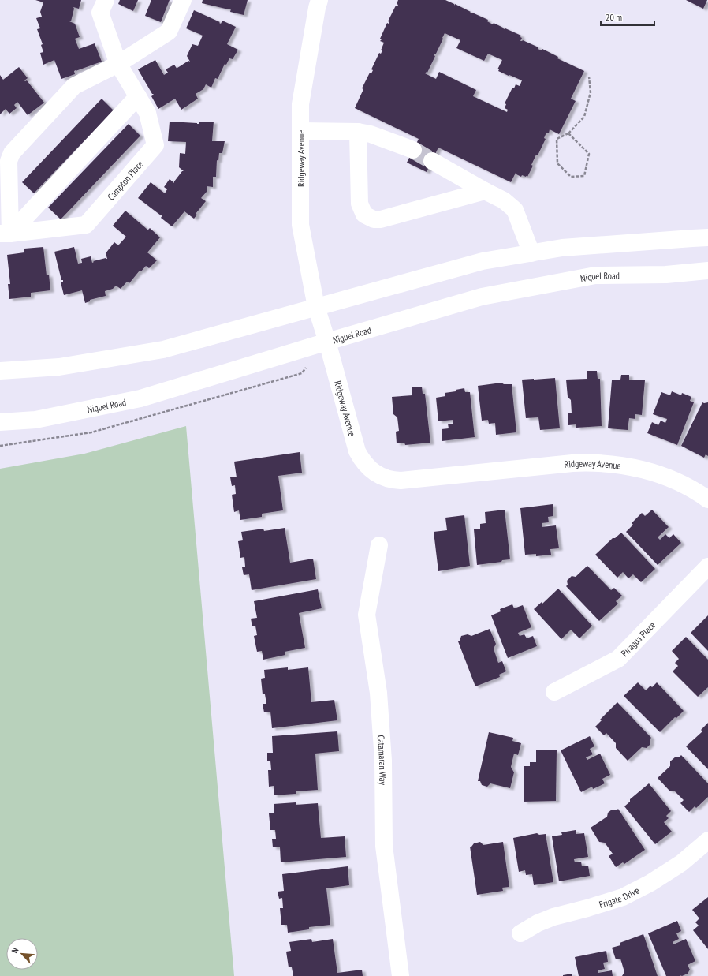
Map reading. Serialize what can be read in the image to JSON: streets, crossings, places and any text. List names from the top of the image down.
{
  "streets": {
    "street": [
      "Ridgeway Avenue",
      "Campton Place",
      "Niguel Road",
      "Piragua Place",
      "Catamaran Way",
      "Frigate Drive"
    ]
  },
  "crossings": [
    ["Ridgeway Avenue", "Niguel Road"]
  ],
  "scale_bar": "20 m",
  "north": "top left"
}
